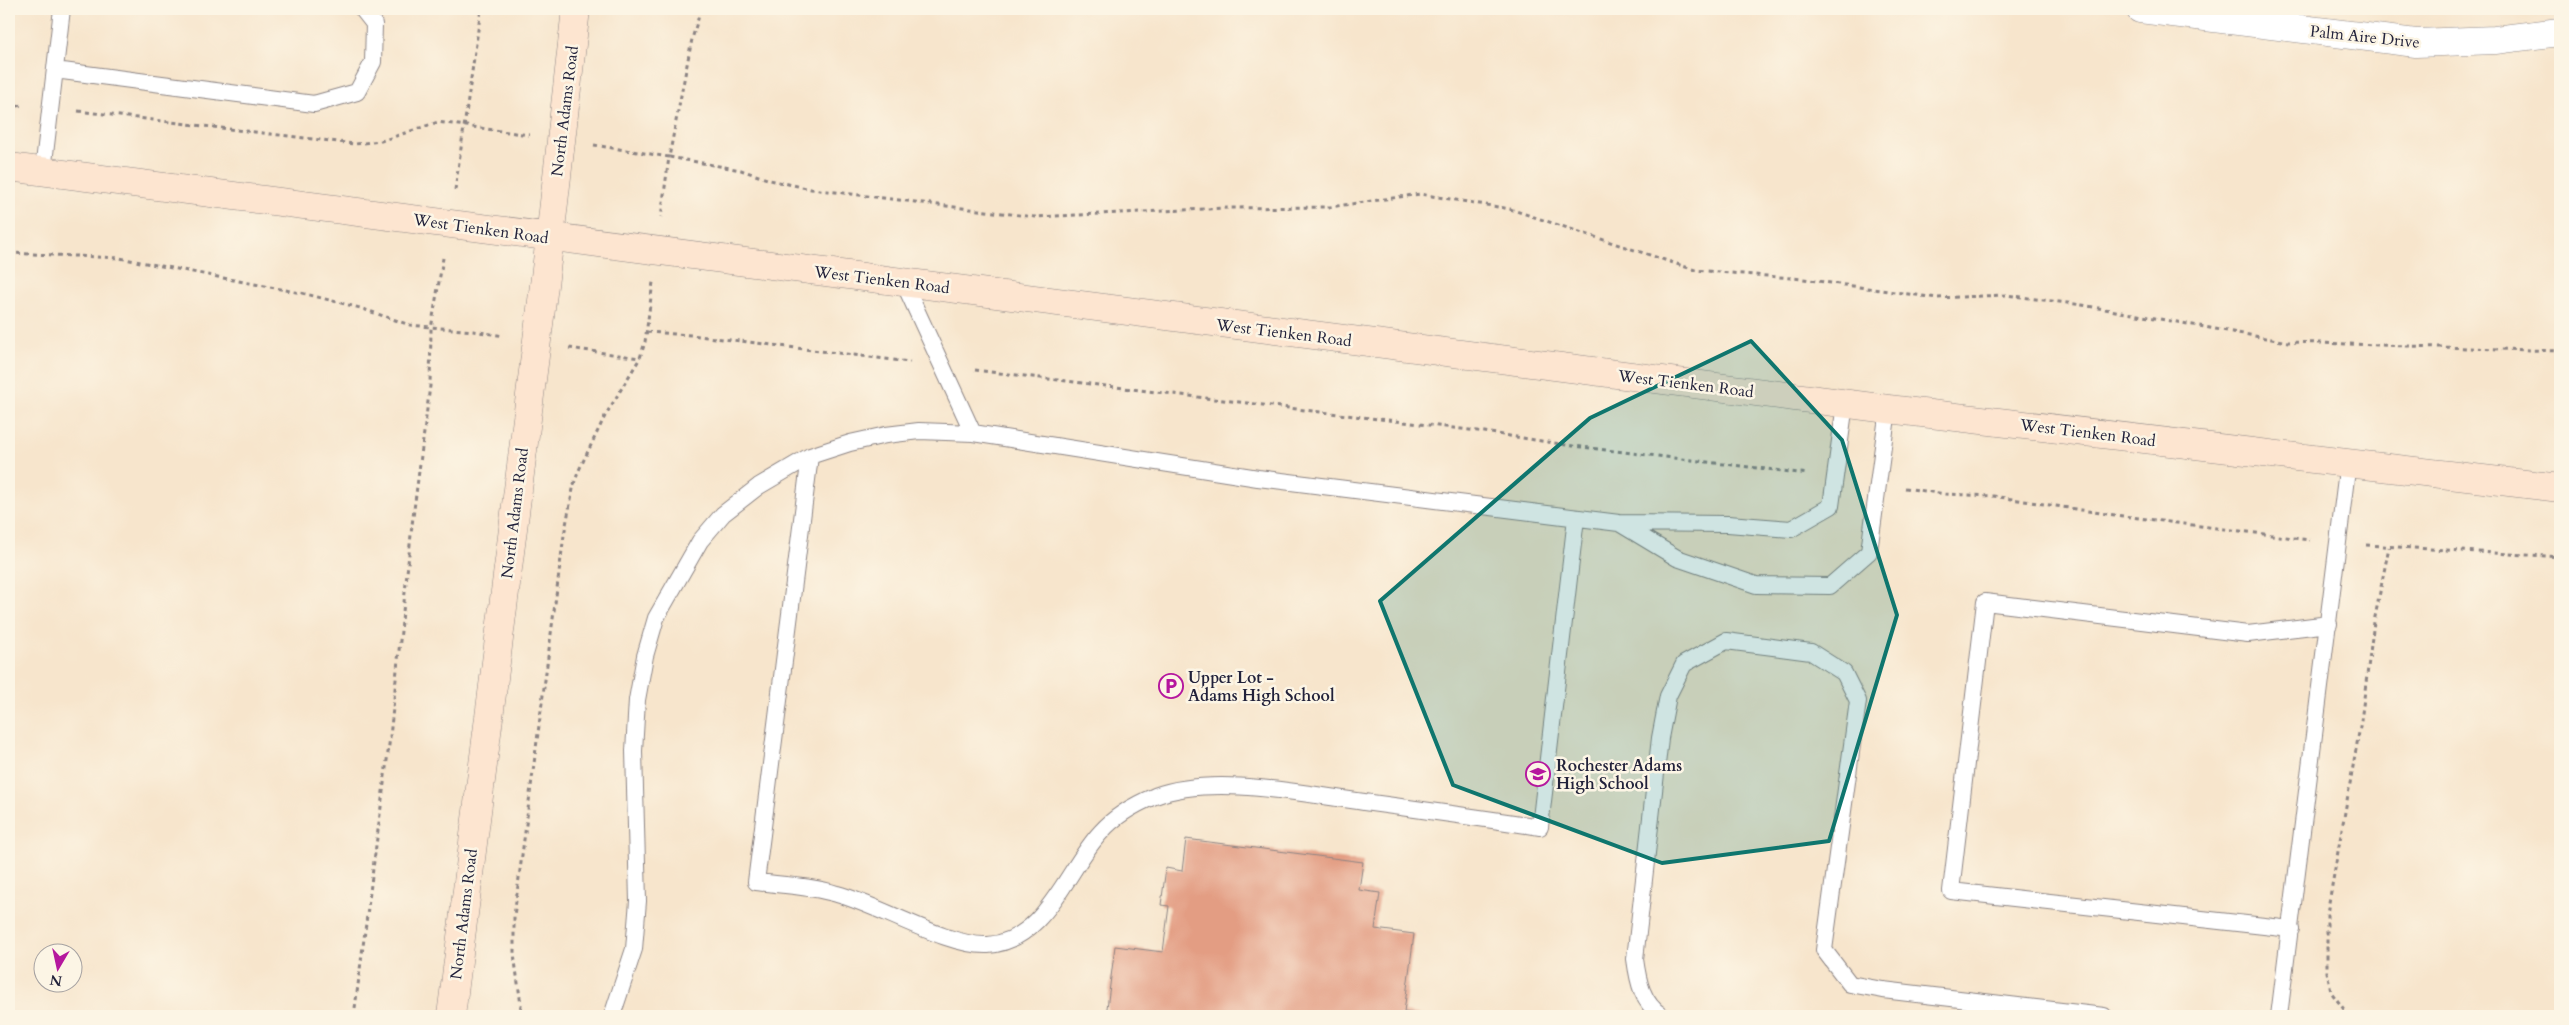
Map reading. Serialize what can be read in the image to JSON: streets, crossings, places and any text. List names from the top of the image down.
{
  "streets": {
    "street": ["Palm Aire Drive", "North Adams Road", "West Tienken Road"]
  },
  "crossings": [
    ["North Adams Road", "West Tienken Road"]
  ],
  "places": {
    "parking": ["Upper Lot - Adams High School"],
    "school or university": ["Rochester Adams High School"]
  },
  "north": "bottom"
}
